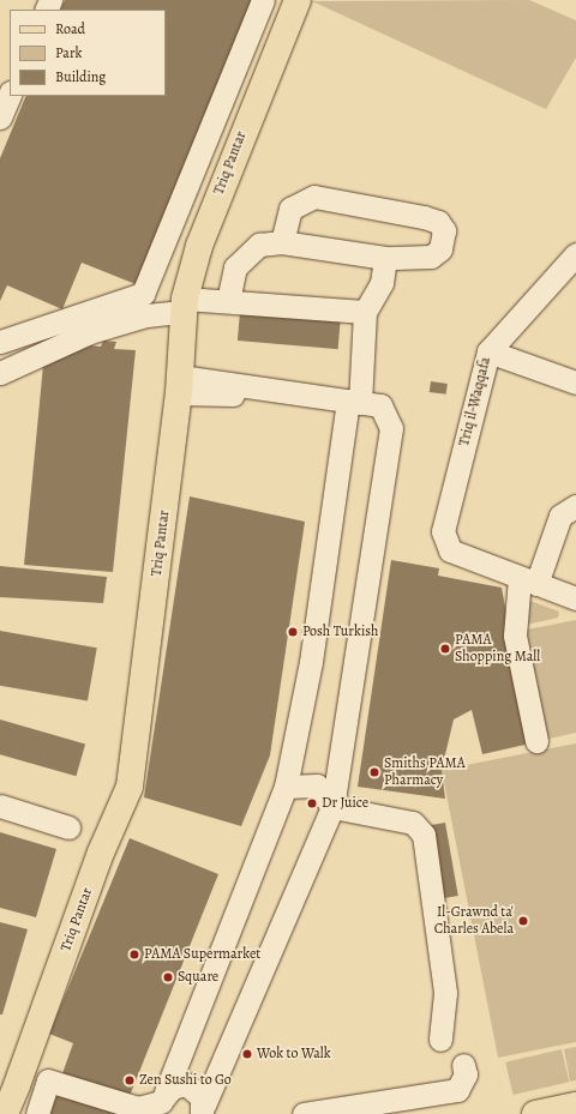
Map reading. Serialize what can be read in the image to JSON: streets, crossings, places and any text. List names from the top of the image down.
{
  "streets": {
    "main road": ["Triq Pantar"],
    "street": ["Triq il-Waqqafa"]
  },
  "places": [
    "Posh Turkish",
    "PAMA Shopping Mall",
    "Smiths PAMA Pharmacy",
    "Dr Juice",
    "Il-Grawnd ta' Charles Abela",
    "PAMA Supermarket",
    "Square",
    "Wok to Walk",
    "Zen Sushi to Go"
  ],
  "legend": ["Road", "Park", "Building"]
}
